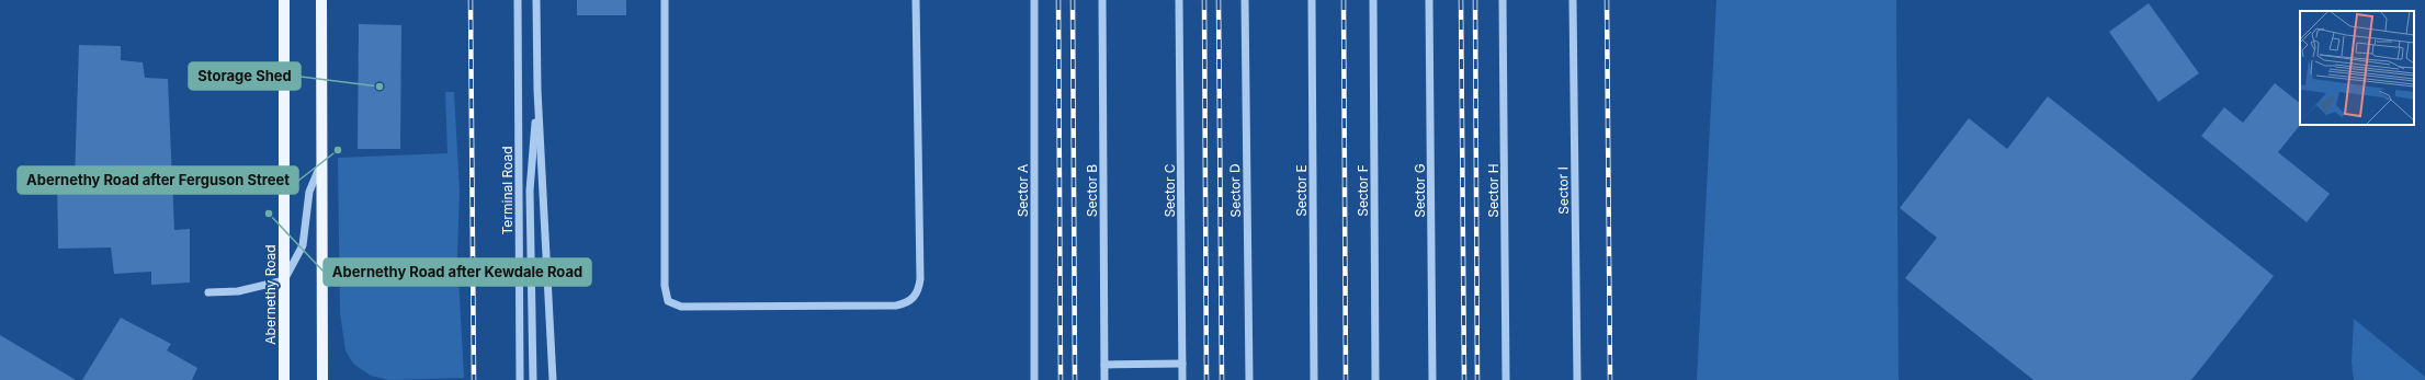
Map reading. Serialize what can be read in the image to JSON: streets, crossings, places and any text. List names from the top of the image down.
{
  "streets": {
    "main road": ["Abernethy Road"],
    "street": [
      "Terminal Road",
      "Sector A",
      "Sector B",
      "Sector C",
      "Sector D",
      "Sector E",
      "Sector F",
      "Sector G",
      "Sector H",
      "Sector I"
    ]
  },
  "places": ["Storage Shed", "Abernethy Road after Ferguson Street", "Abernethy Road after Kewdale Road"]
}
